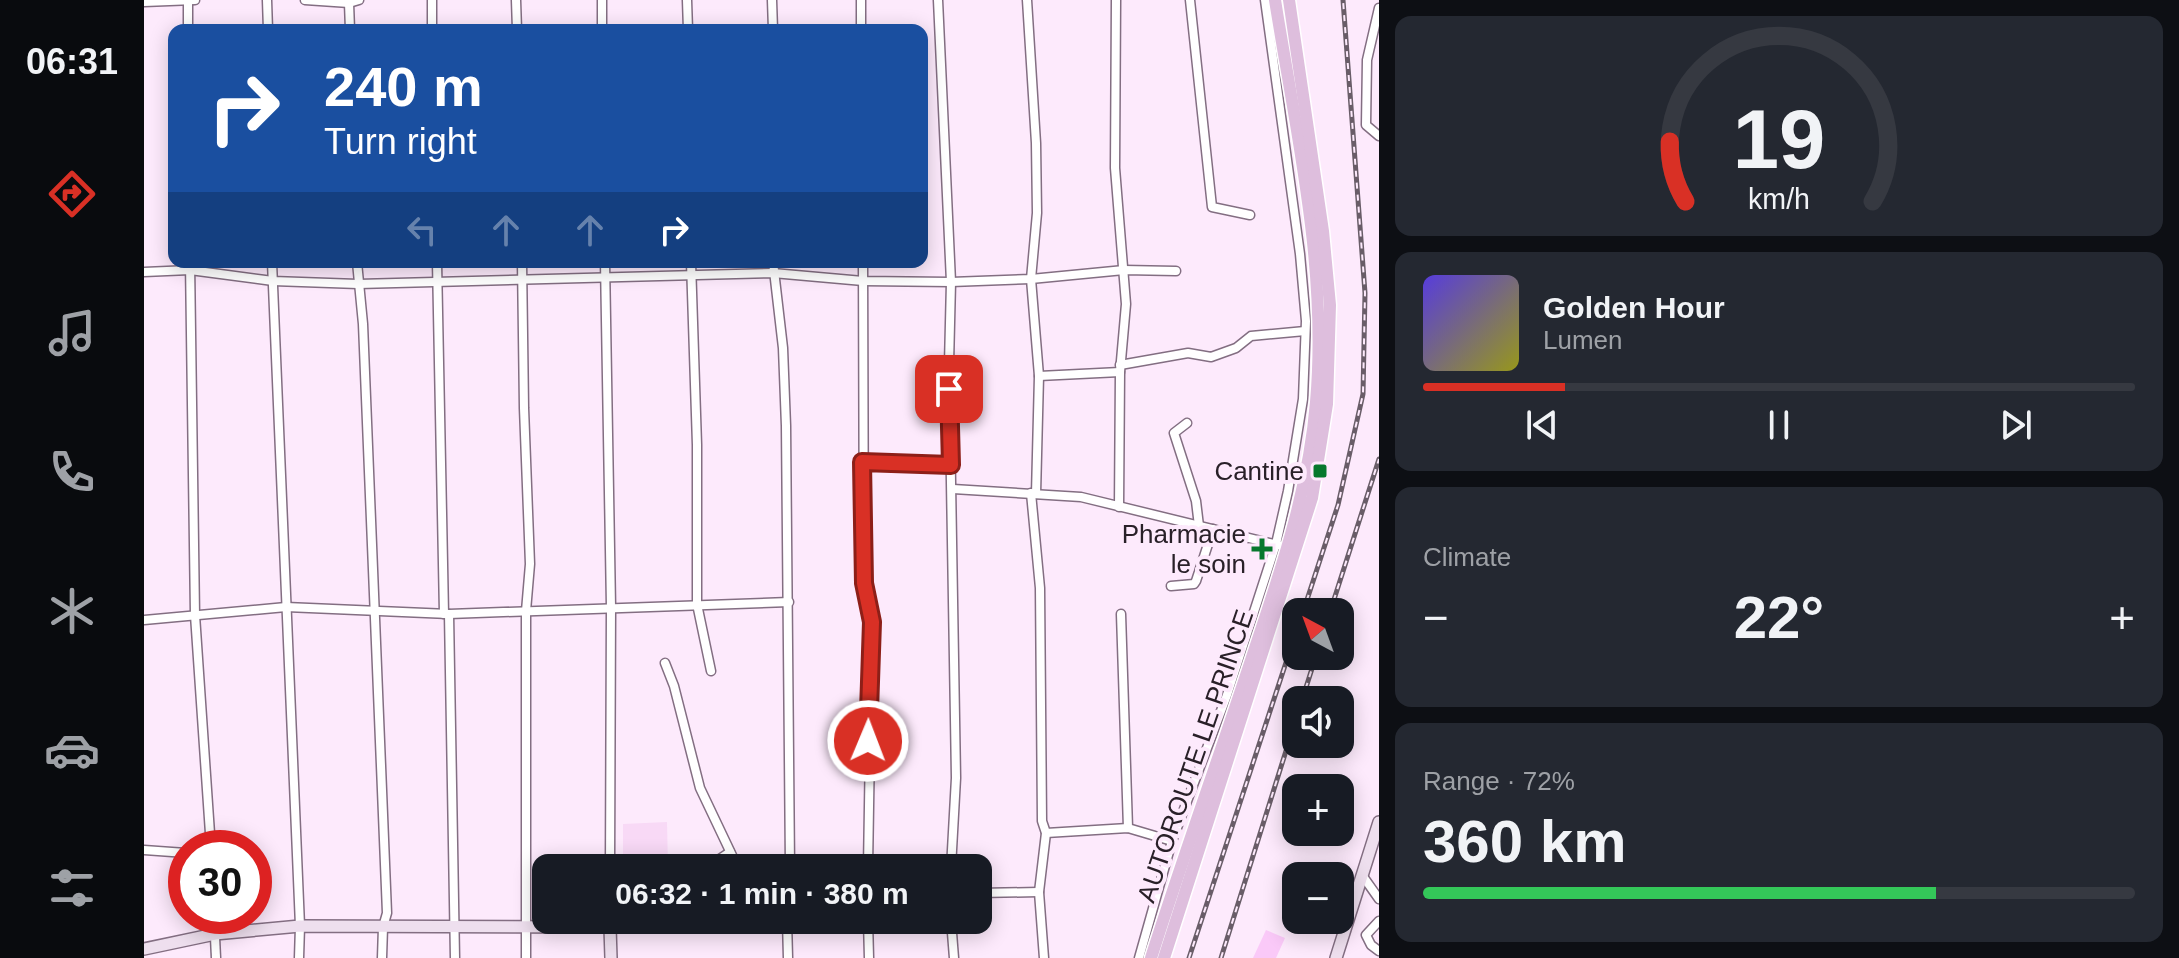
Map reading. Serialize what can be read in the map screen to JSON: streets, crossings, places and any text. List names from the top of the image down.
{
  "streets": {
    "main road": ["AUTOROUTE LE PRINCE"]
  },
  "places": {
    "transit": ["Cantine"],
    "health": ["Pharmacie le soin"]
  },
  "north": "top left",
  "page": {
    "tabs": "06:31",
    "turn": ["240 m", "Turn right"],
    "song": ["Golden Hour", "Lumen"],
    "tile": [
      "Climate",
      ["Range · 72%", "360 km"]
    ],
    "heat": ["−", "22°", "+"],
    "map_buttons": ["+", "−"],
    "limit": "30",
    "trip": "06:32 · 1 min · 380 m",
    "gauge": ["19", "km/h"]
  }
}
